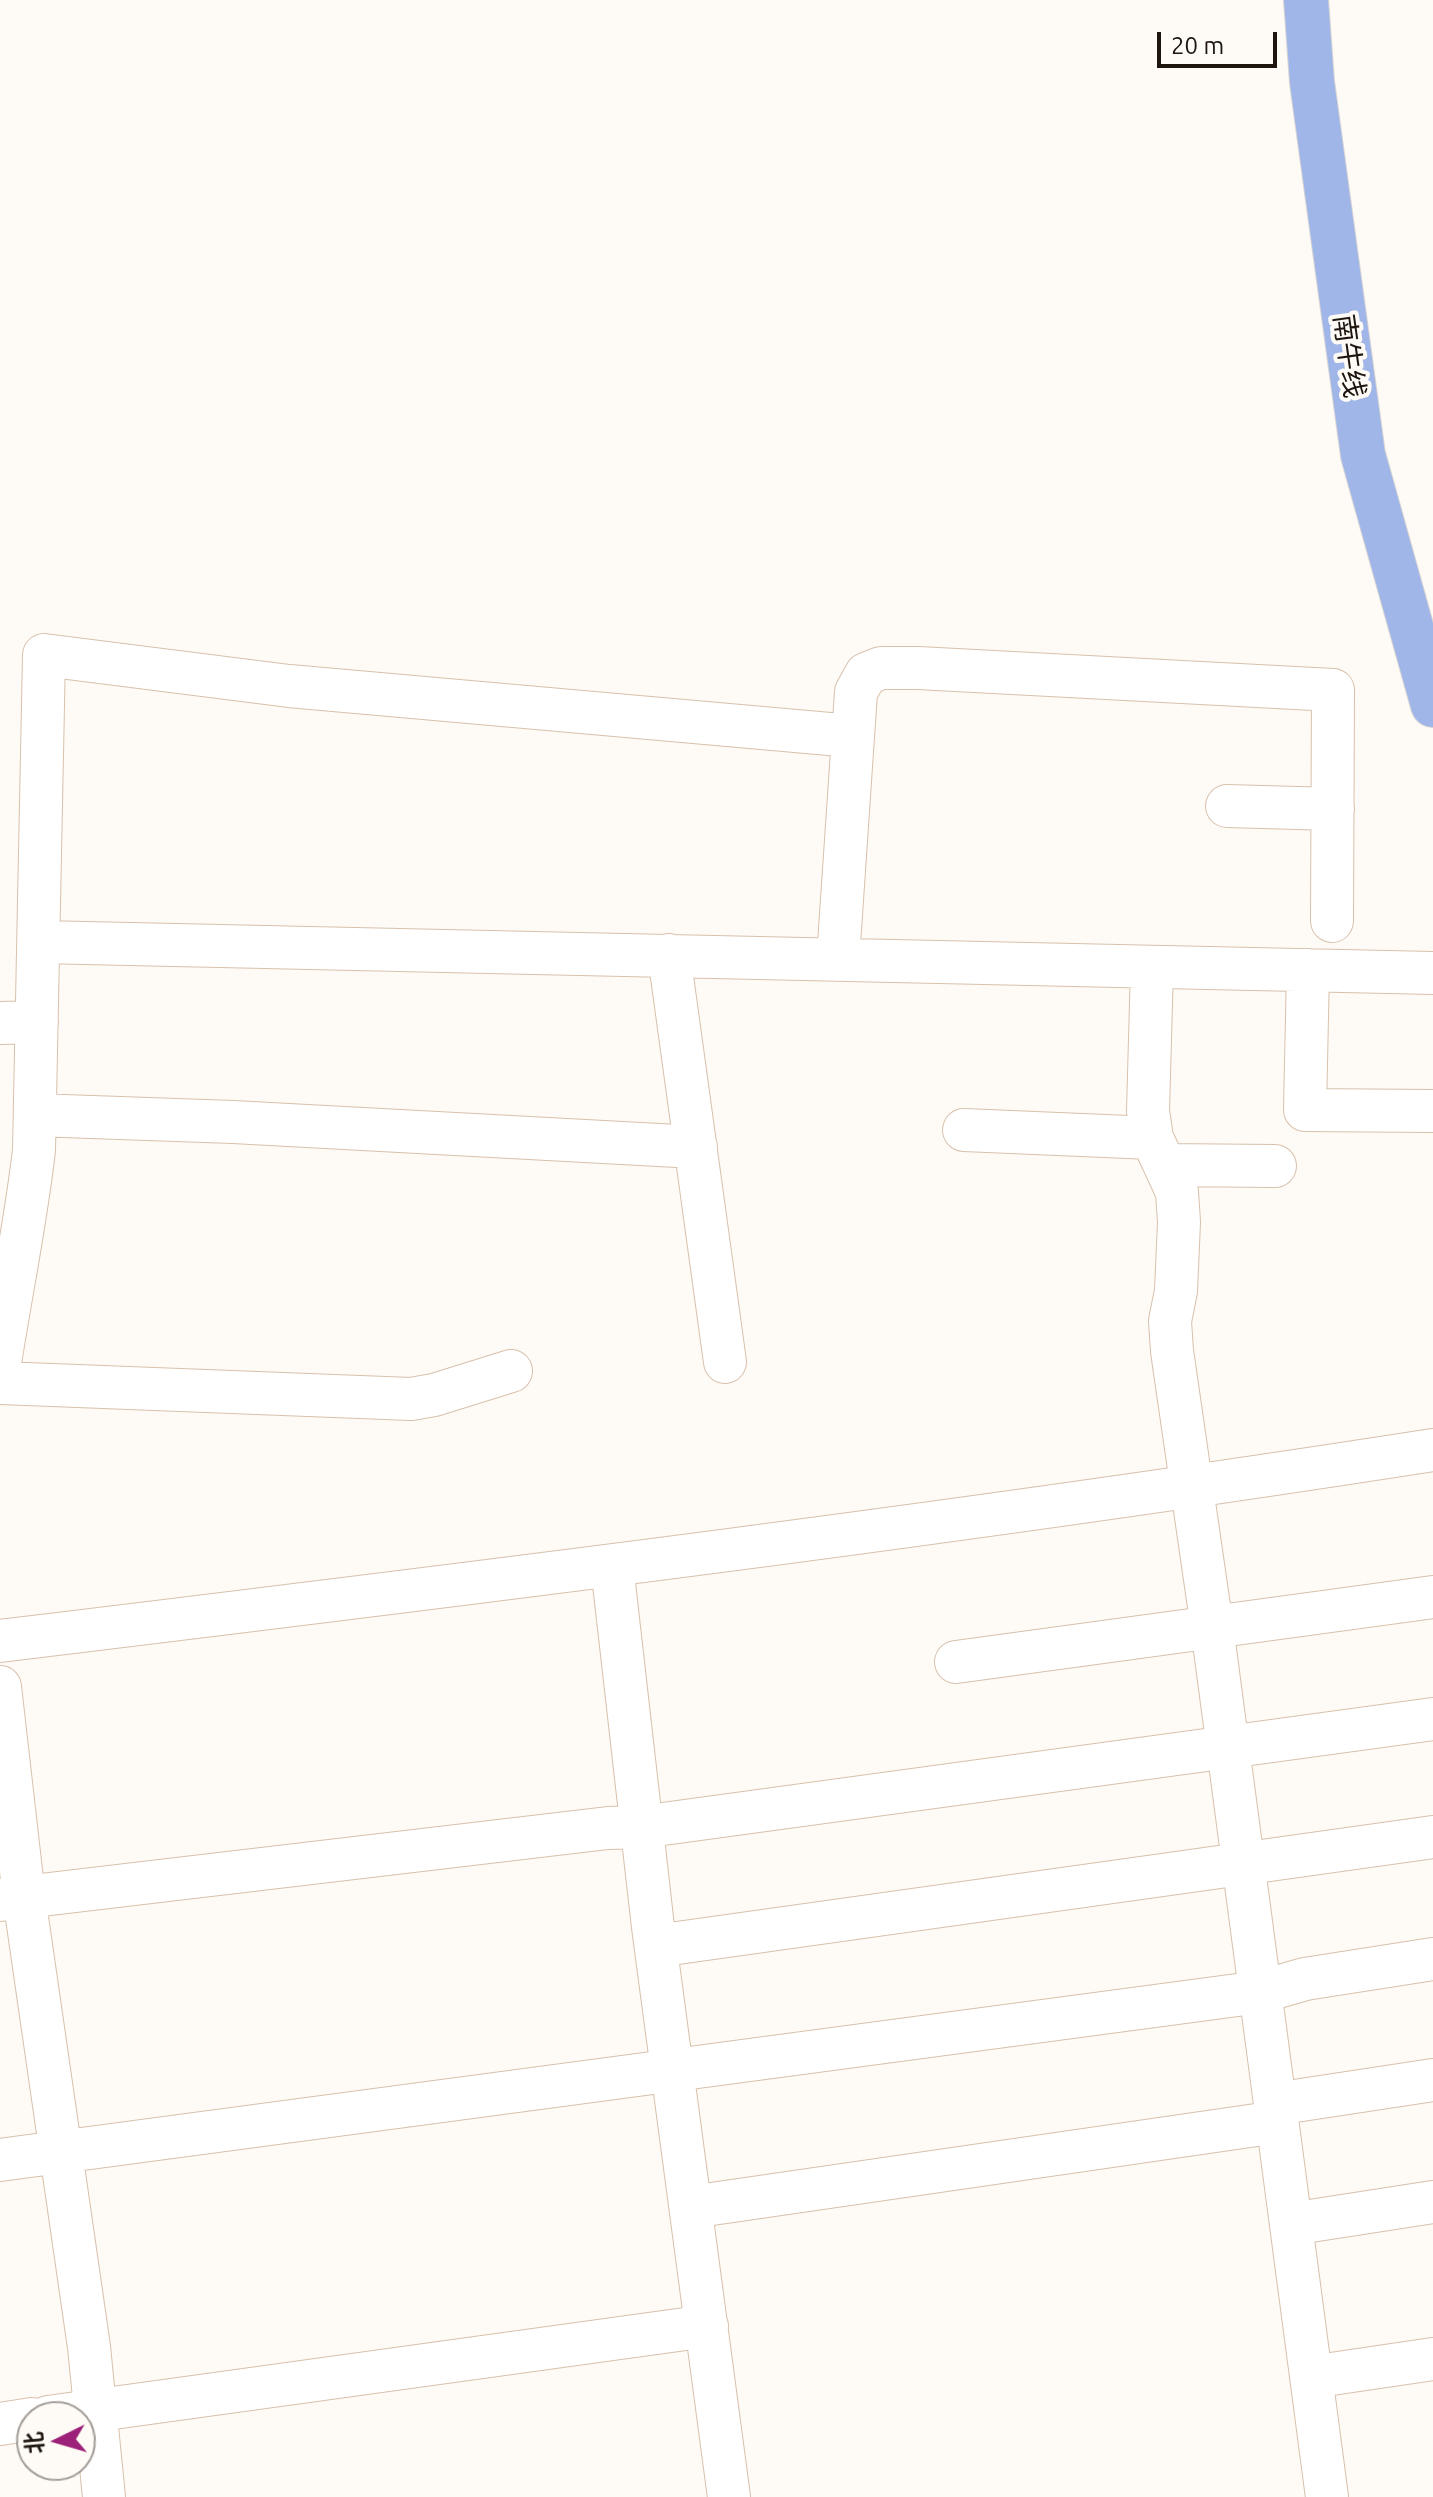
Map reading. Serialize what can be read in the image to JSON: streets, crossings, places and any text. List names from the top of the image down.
{
  "streets": {
    "main road": ["南牛线"]
  },
  "scale_bar": "20 m",
  "north": "left"
}
